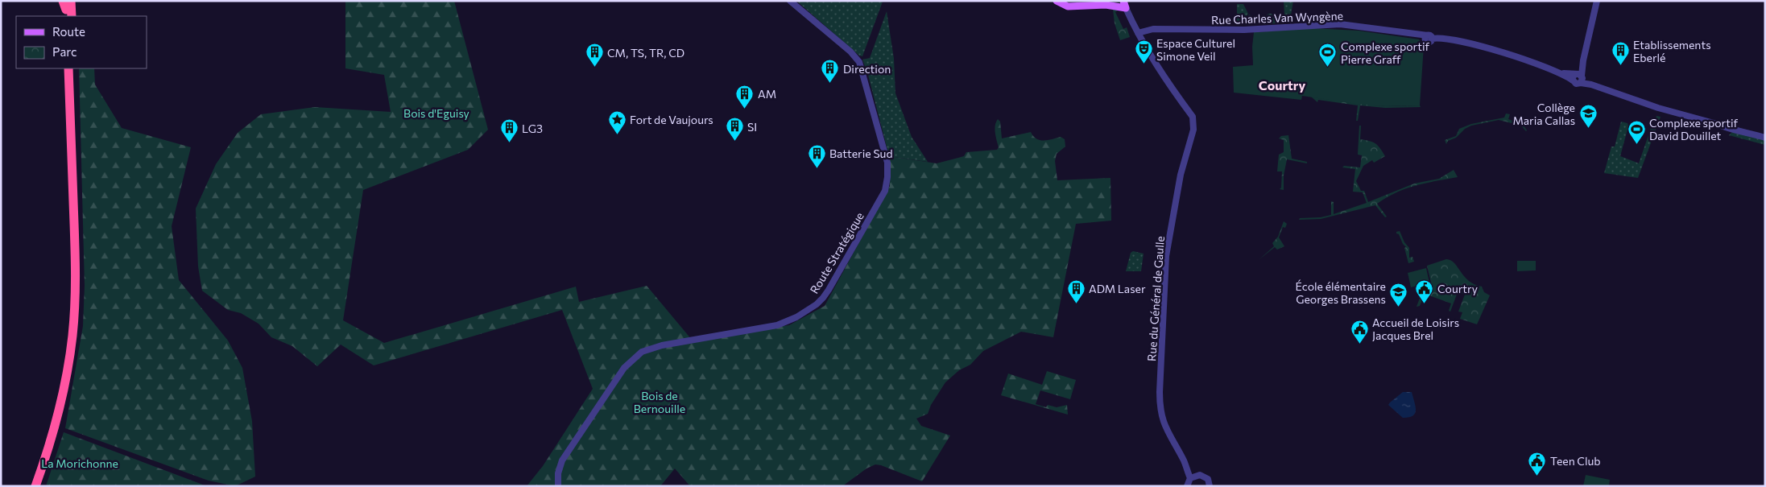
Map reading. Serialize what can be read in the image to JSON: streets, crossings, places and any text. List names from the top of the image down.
{
  "streets": {
    "street": ["Rue Charles Van Wyngène", "Route Stratégique", "Rue du Général de Gaulle"]
  },
  "crossings": [
    ["Rue Charles Van Wyngène", "Rue du Général de Gaulle"]
  ],
  "districts": ["Courtry"],
  "parks": ["Bois d'Eguisy", "Bois de Bernouille", "La Morichonne"],
  "places": {
    "theatre": ["Espace Culturel Simone Veil"],
    "building": [
      "Etablissements Eberlé",
      "CM, TS, TR, CD",
      "Direction",
      "AM",
      "SI",
      "LG3",
      "Batterie Sud",
      "ADM Laser"
    ],
    "sports": ["Complexe sportif Pierre Graff", "Complexe sportif David Douillet"],
    "school or university": ["Collège Maria Callas", "École élémentaire Georges Brassens"],
    "place": ["Fort de Vaujours"],
    "public building": ["Courtry", "Accueil de Loisirs Jacques Brel", "Teen Club"]
  },
  "legend": ["Route", "Parc"]
}
